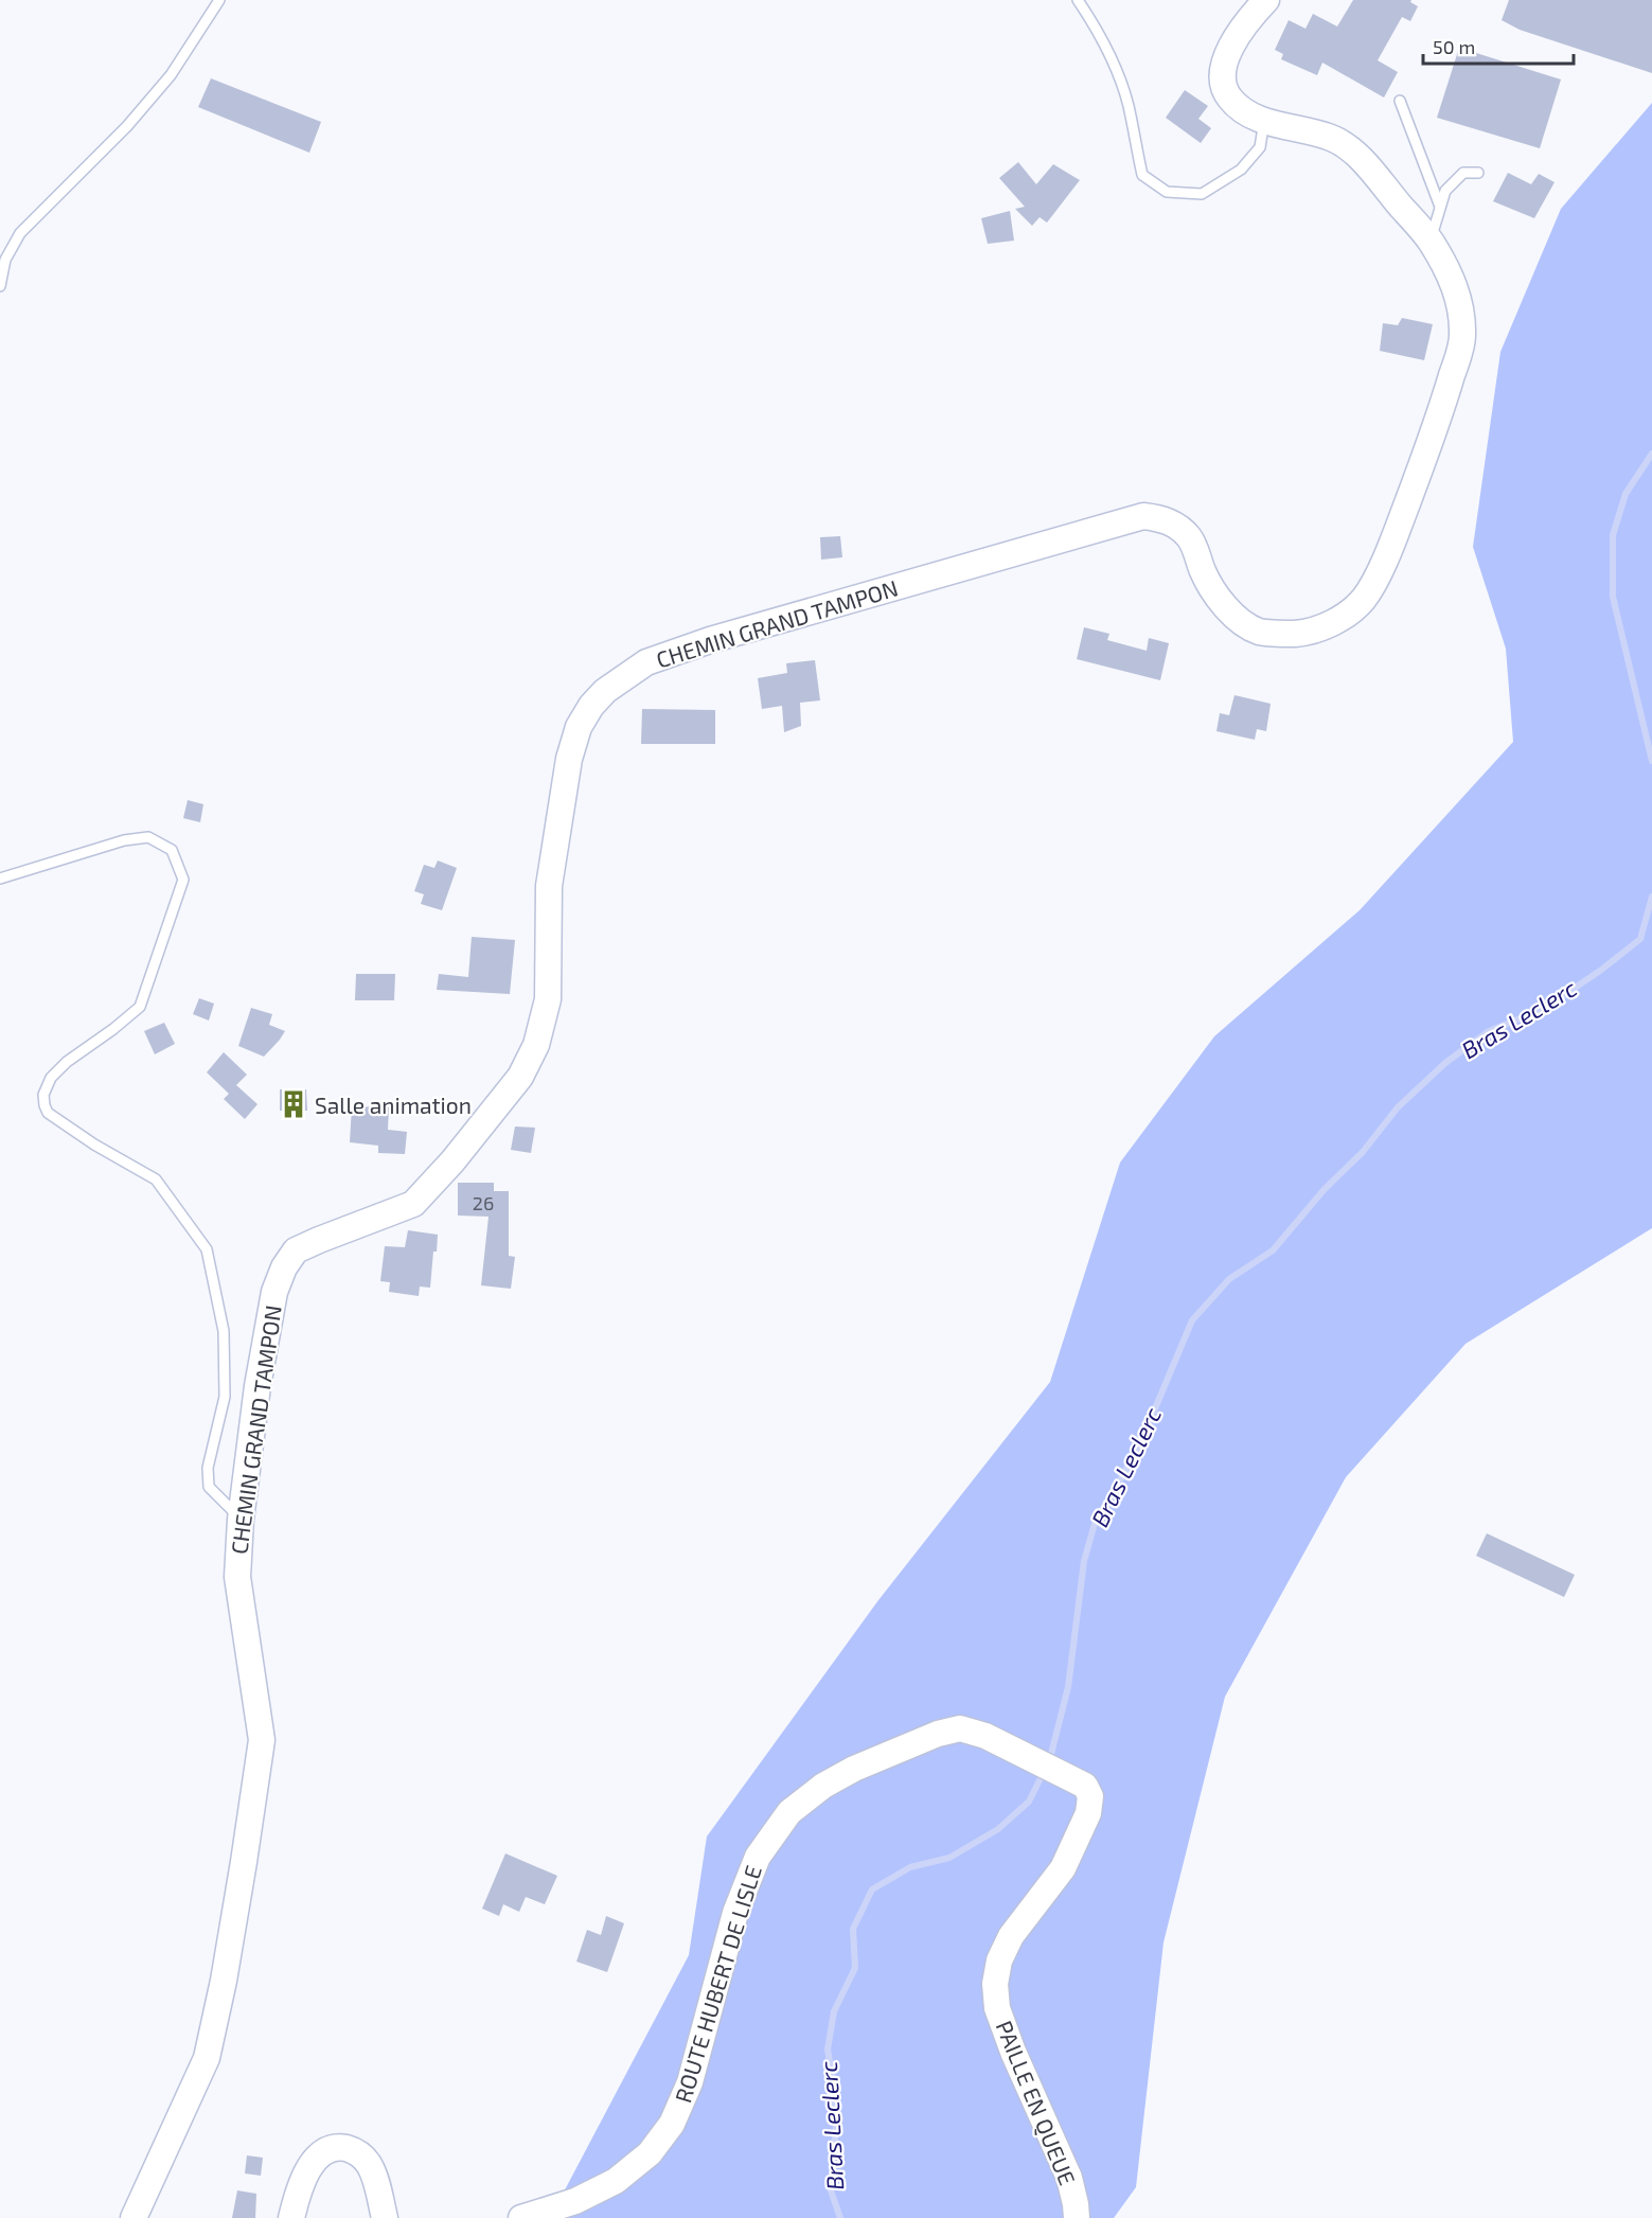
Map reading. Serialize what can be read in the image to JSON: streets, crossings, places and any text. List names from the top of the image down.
{
  "streets": {
    "main road": ["CHEMIN GRAND TAMPON", "ROUTE HUBERT DE LISLE", "PAILLE EN QUEUE"]
  },
  "crossings": [
    ["ROUTE HUBERT DE LISLE", "PAILLE EN QUEUE"]
  ],
  "water": ["Bras Leclerc"],
  "places": {
    "building": ["Salle animation"]
  },
  "house_numbers": ["26"],
  "scale_bar": "50 m"
}
